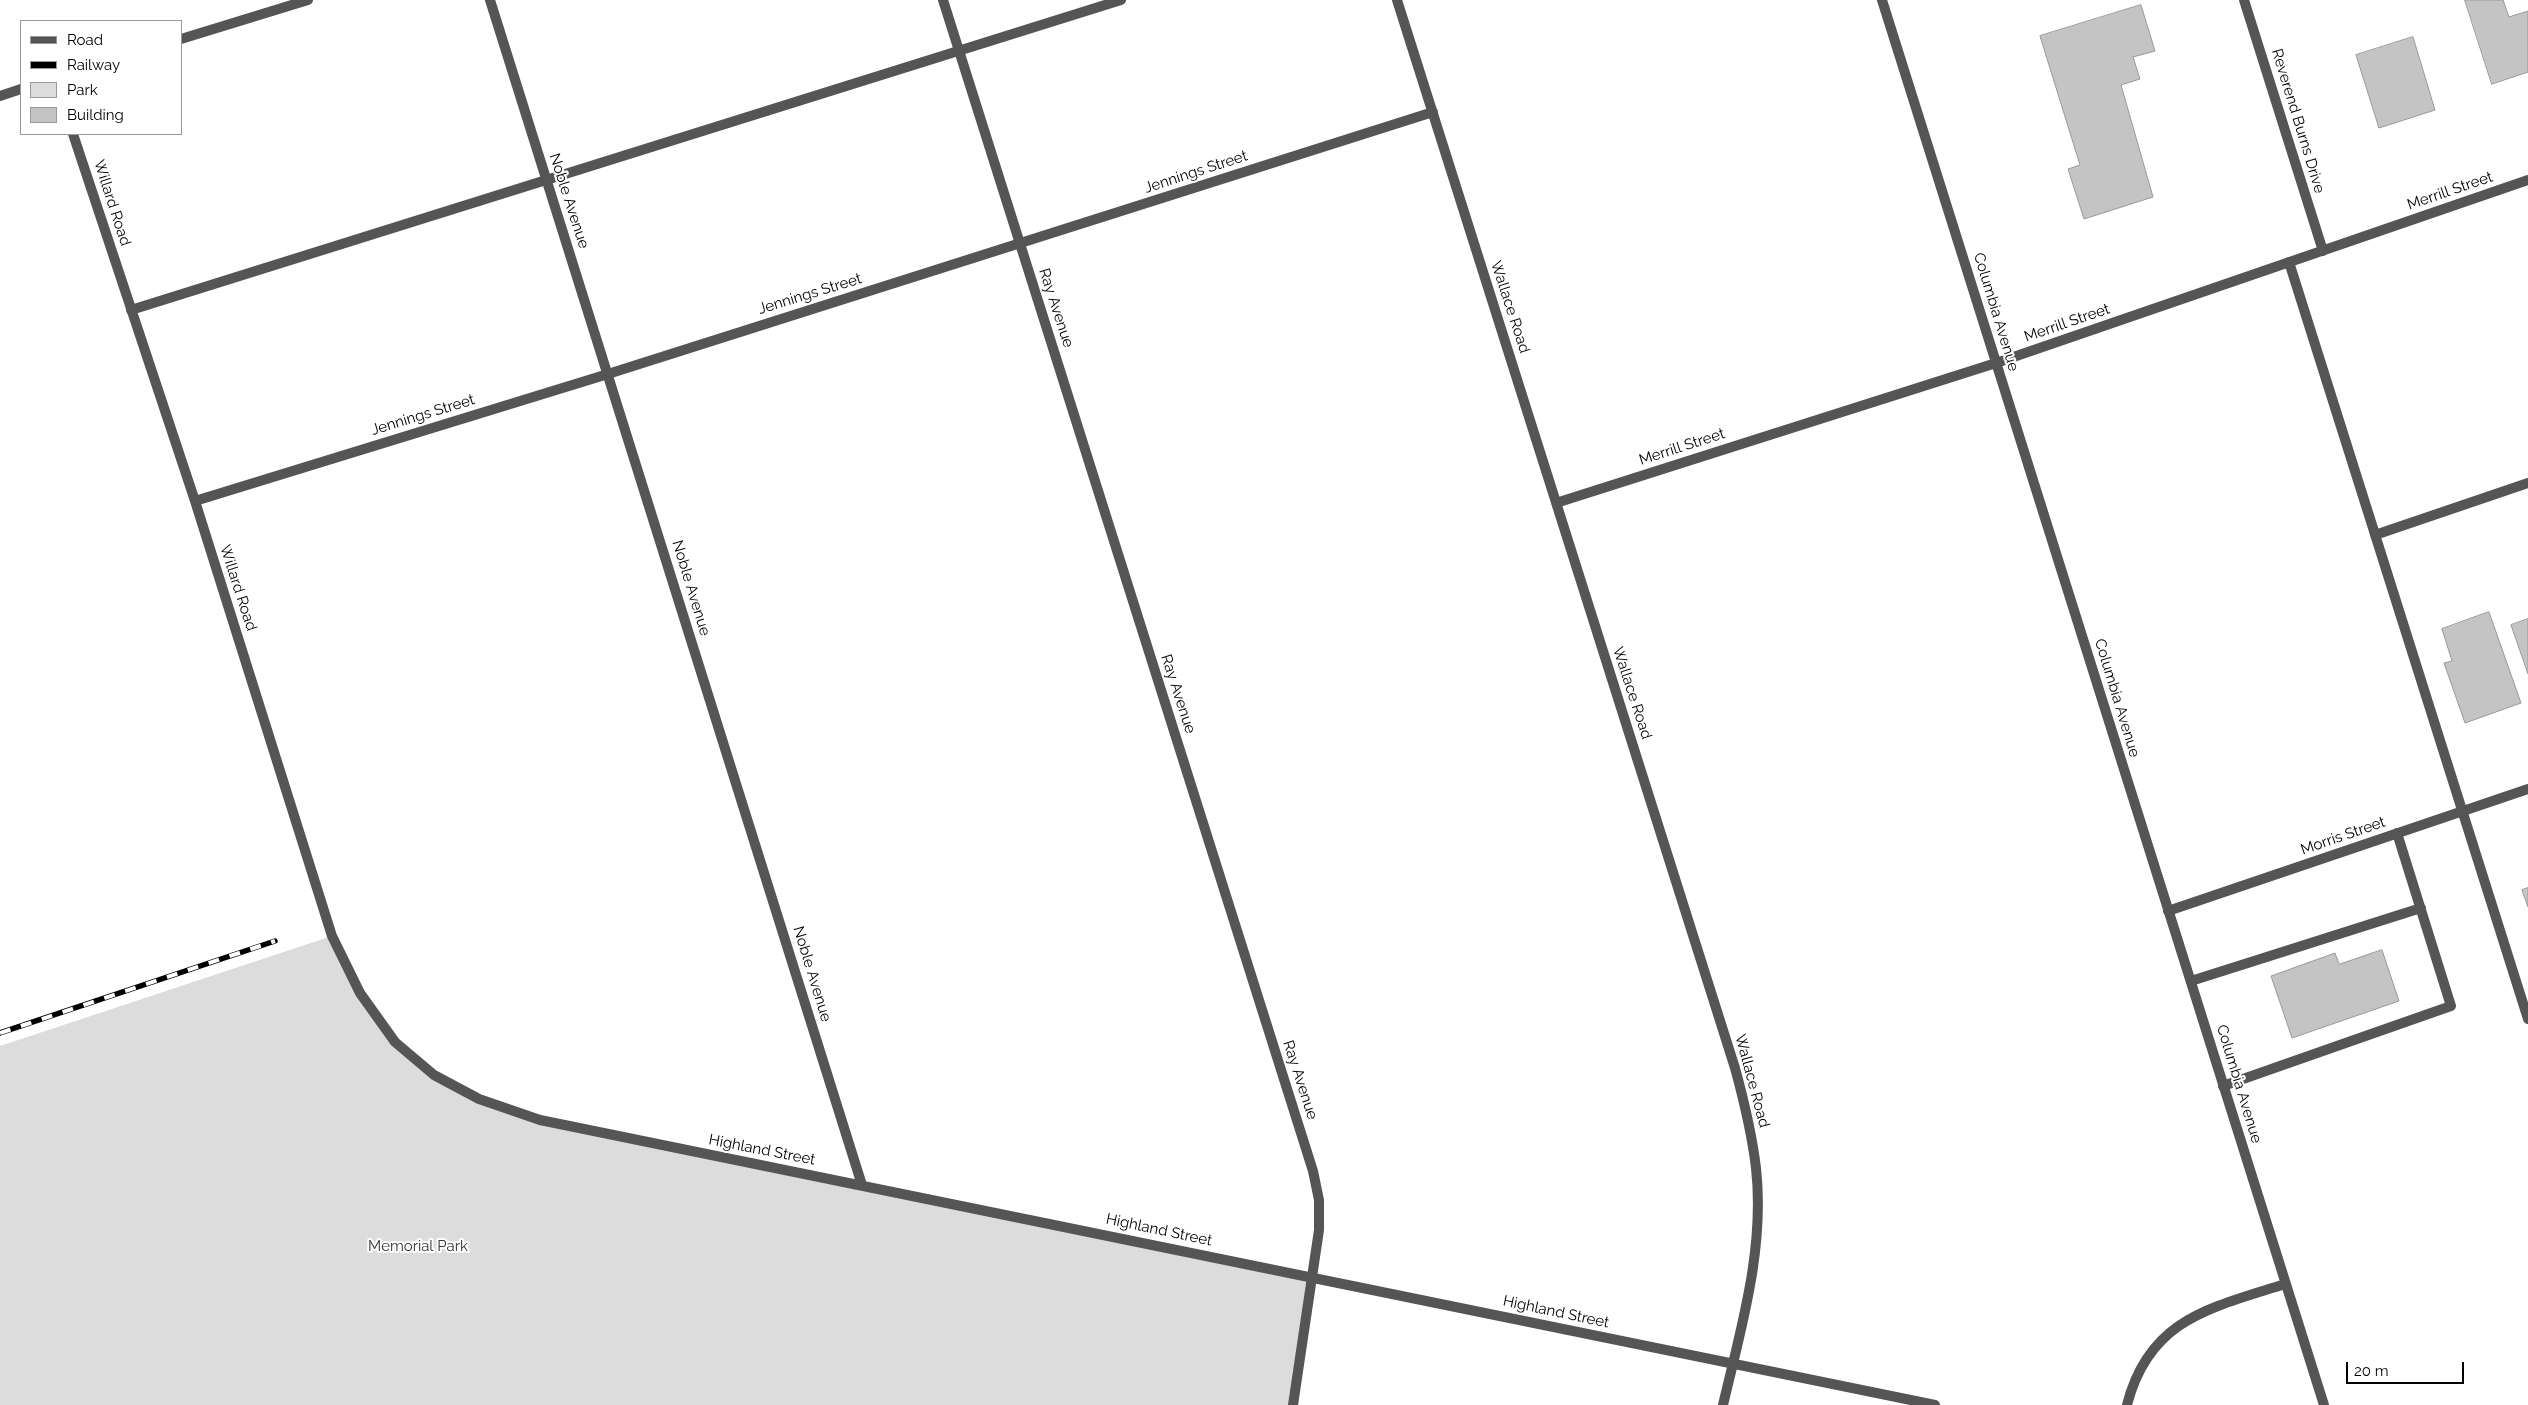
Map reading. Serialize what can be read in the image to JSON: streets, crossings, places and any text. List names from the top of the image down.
{
  "streets": {
    "street": [
      "Reverend Burns Drive",
      "Jennings Street",
      "Merrill Street",
      "Noble Avenue",
      "Willard Road",
      "Wallace Road",
      "Ray Avenue",
      "Columbia Avenue",
      "Morris Street",
      "Highland Street"
    ]
  },
  "crossings": [
    ["Reverend Burns Drive", "Merrill Street"],
    ["Jennings Street", "Noble Avenue"],
    ["Jennings Street", "Willard Road"],
    ["Jennings Street", "Wallace Road"],
    ["Jennings Street", "Ray Avenue"],
    ["Merrill Street", "Wallace Road"],
    ["Merrill Street", "Columbia Avenue"],
    ["Noble Avenue", "Highland Street"],
    ["Willard Road", "Highland Street"],
    ["Wallace Road", "Highland Street"],
    ["Ray Avenue", "Highland Street"],
    ["Columbia Avenue", "Morris Street"]
  ],
  "parks": ["Memorial Park"],
  "legend": [
    "Road",
    "Railway",
    "Park",
    "Building"
  ],
  "scale_bar": "20 m"
}
